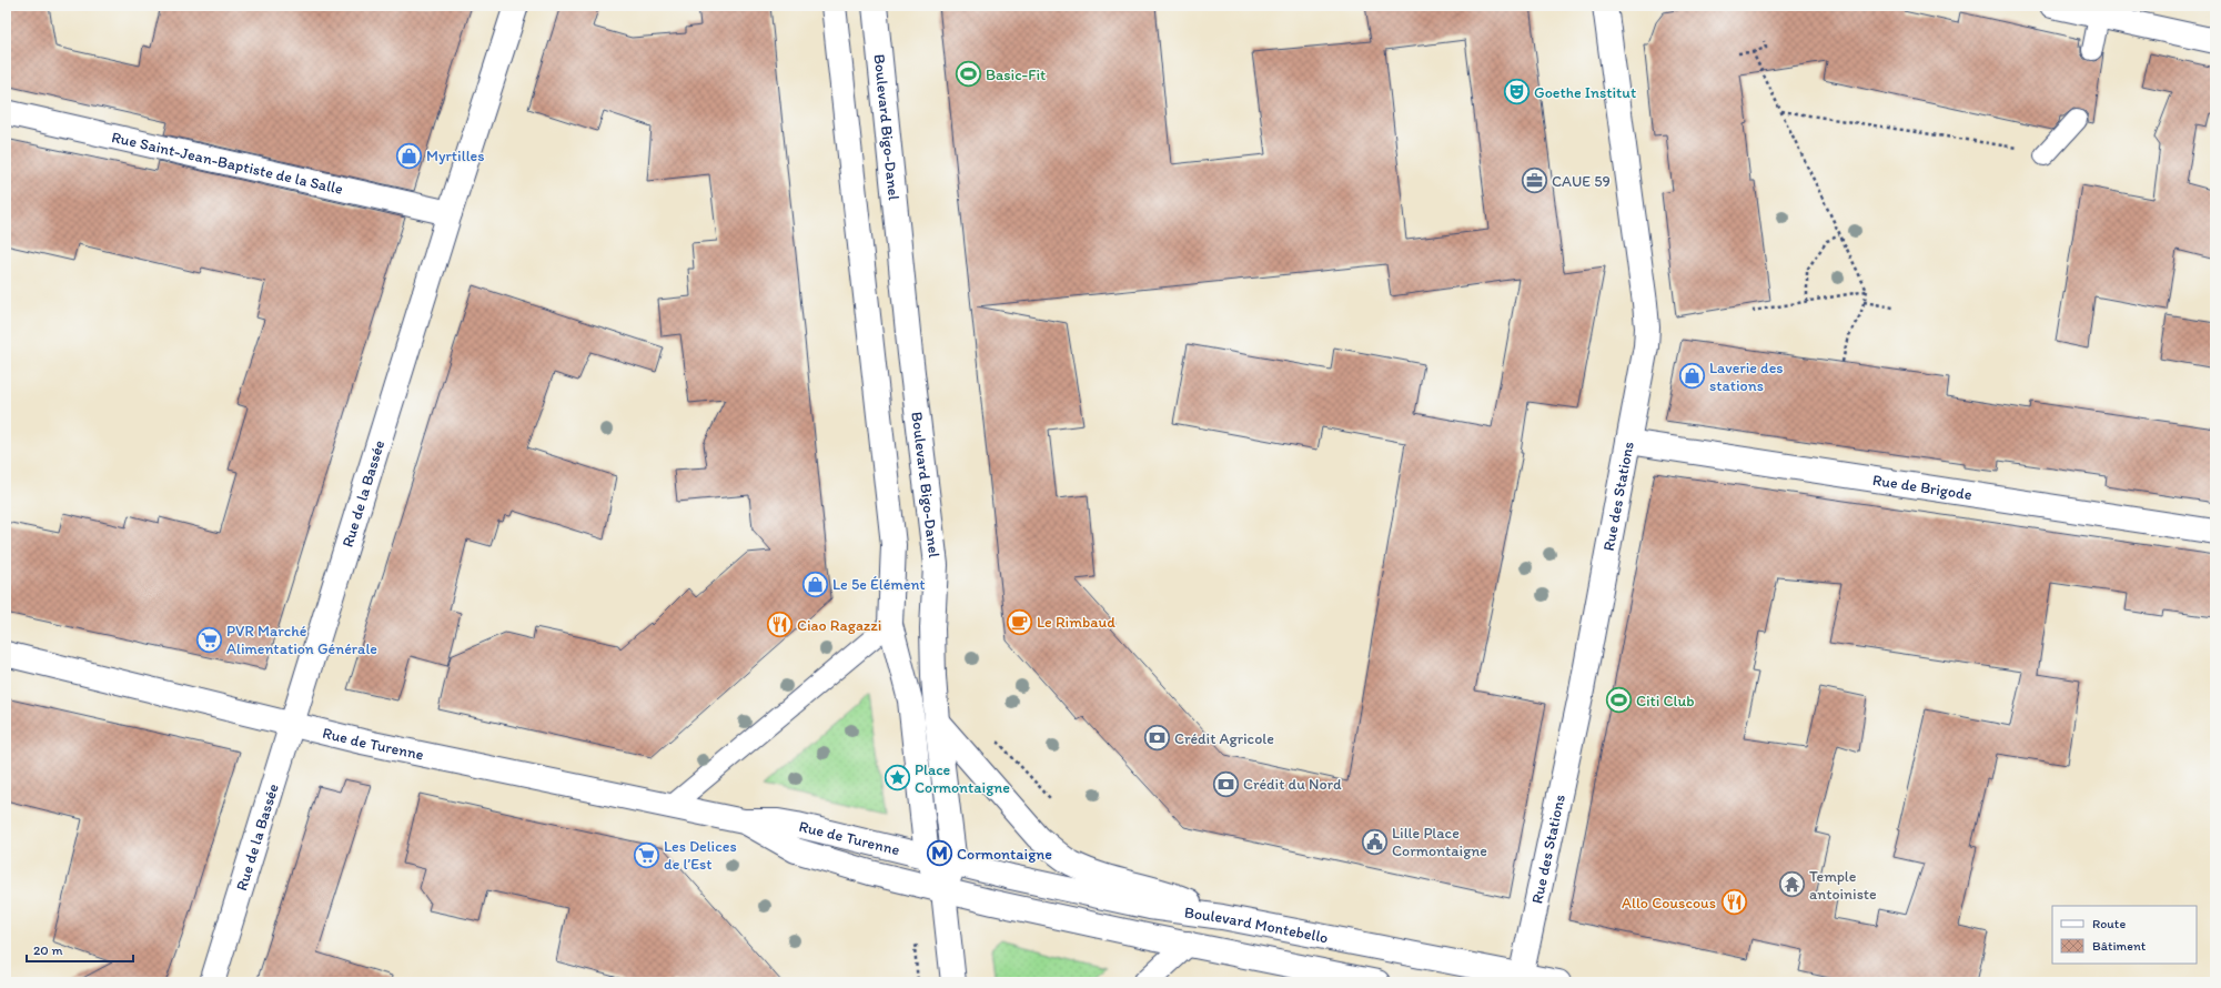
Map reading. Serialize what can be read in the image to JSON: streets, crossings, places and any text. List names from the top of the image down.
{
  "streets": {
    "main road": [
      "Boulevard Bigo-Danel",
      "Rue Saint-Jean-Baptiste de la Salle",
      "Rue de Brigode",
      "Rue de la Bassée",
      "Rue des Stations",
      "Rue de Turenne",
      "Boulevard Montebello"
    ]
  },
  "crossings": [
    ["Boulevard Bigo-Danel", "Rue de Turenne"],
    ["Boulevard Bigo-Danel", "Boulevard Montebello"],
    ["Rue Saint-Jean-Baptiste de la Salle", "Rue de la Bassée"],
    ["Rue de Brigode", "Rue des Stations"],
    ["Rue de la Bassée", "Rue de Turenne"],
    ["Rue des Stations", "Boulevard Montebello"],
    ["Rue de Turenne", "Boulevard Montebello"]
  ],
  "places": {
    "sports": ["Basic-Fit", "Citi Club"],
    "theatre": ["Goethe Institut"],
    "shop": ["Myrtilles", "Laverie des stations", "Le 5e Élément"],
    "office": ["CAUE 59"],
    "cafe": ["Le Rimbaud"],
    "restaurant": ["Ciao Ragazzi", "Allo Couscous"],
    "supermarket": ["PVR Marché Alimentation Générale", "Les Delices de l’Est"],
    "bank": ["Crédit Agricole", "Crédit du Nord"],
    "place": ["Place Cormontaigne"],
    "public building": ["Lille Place Cormontaigne"],
    "metro station": ["Cormontaigne"],
    "temple": ["Temple antoiniste"]
  },
  "legend": ["Route", "Bâtiment"],
  "scale_bar": "20 m"
}
